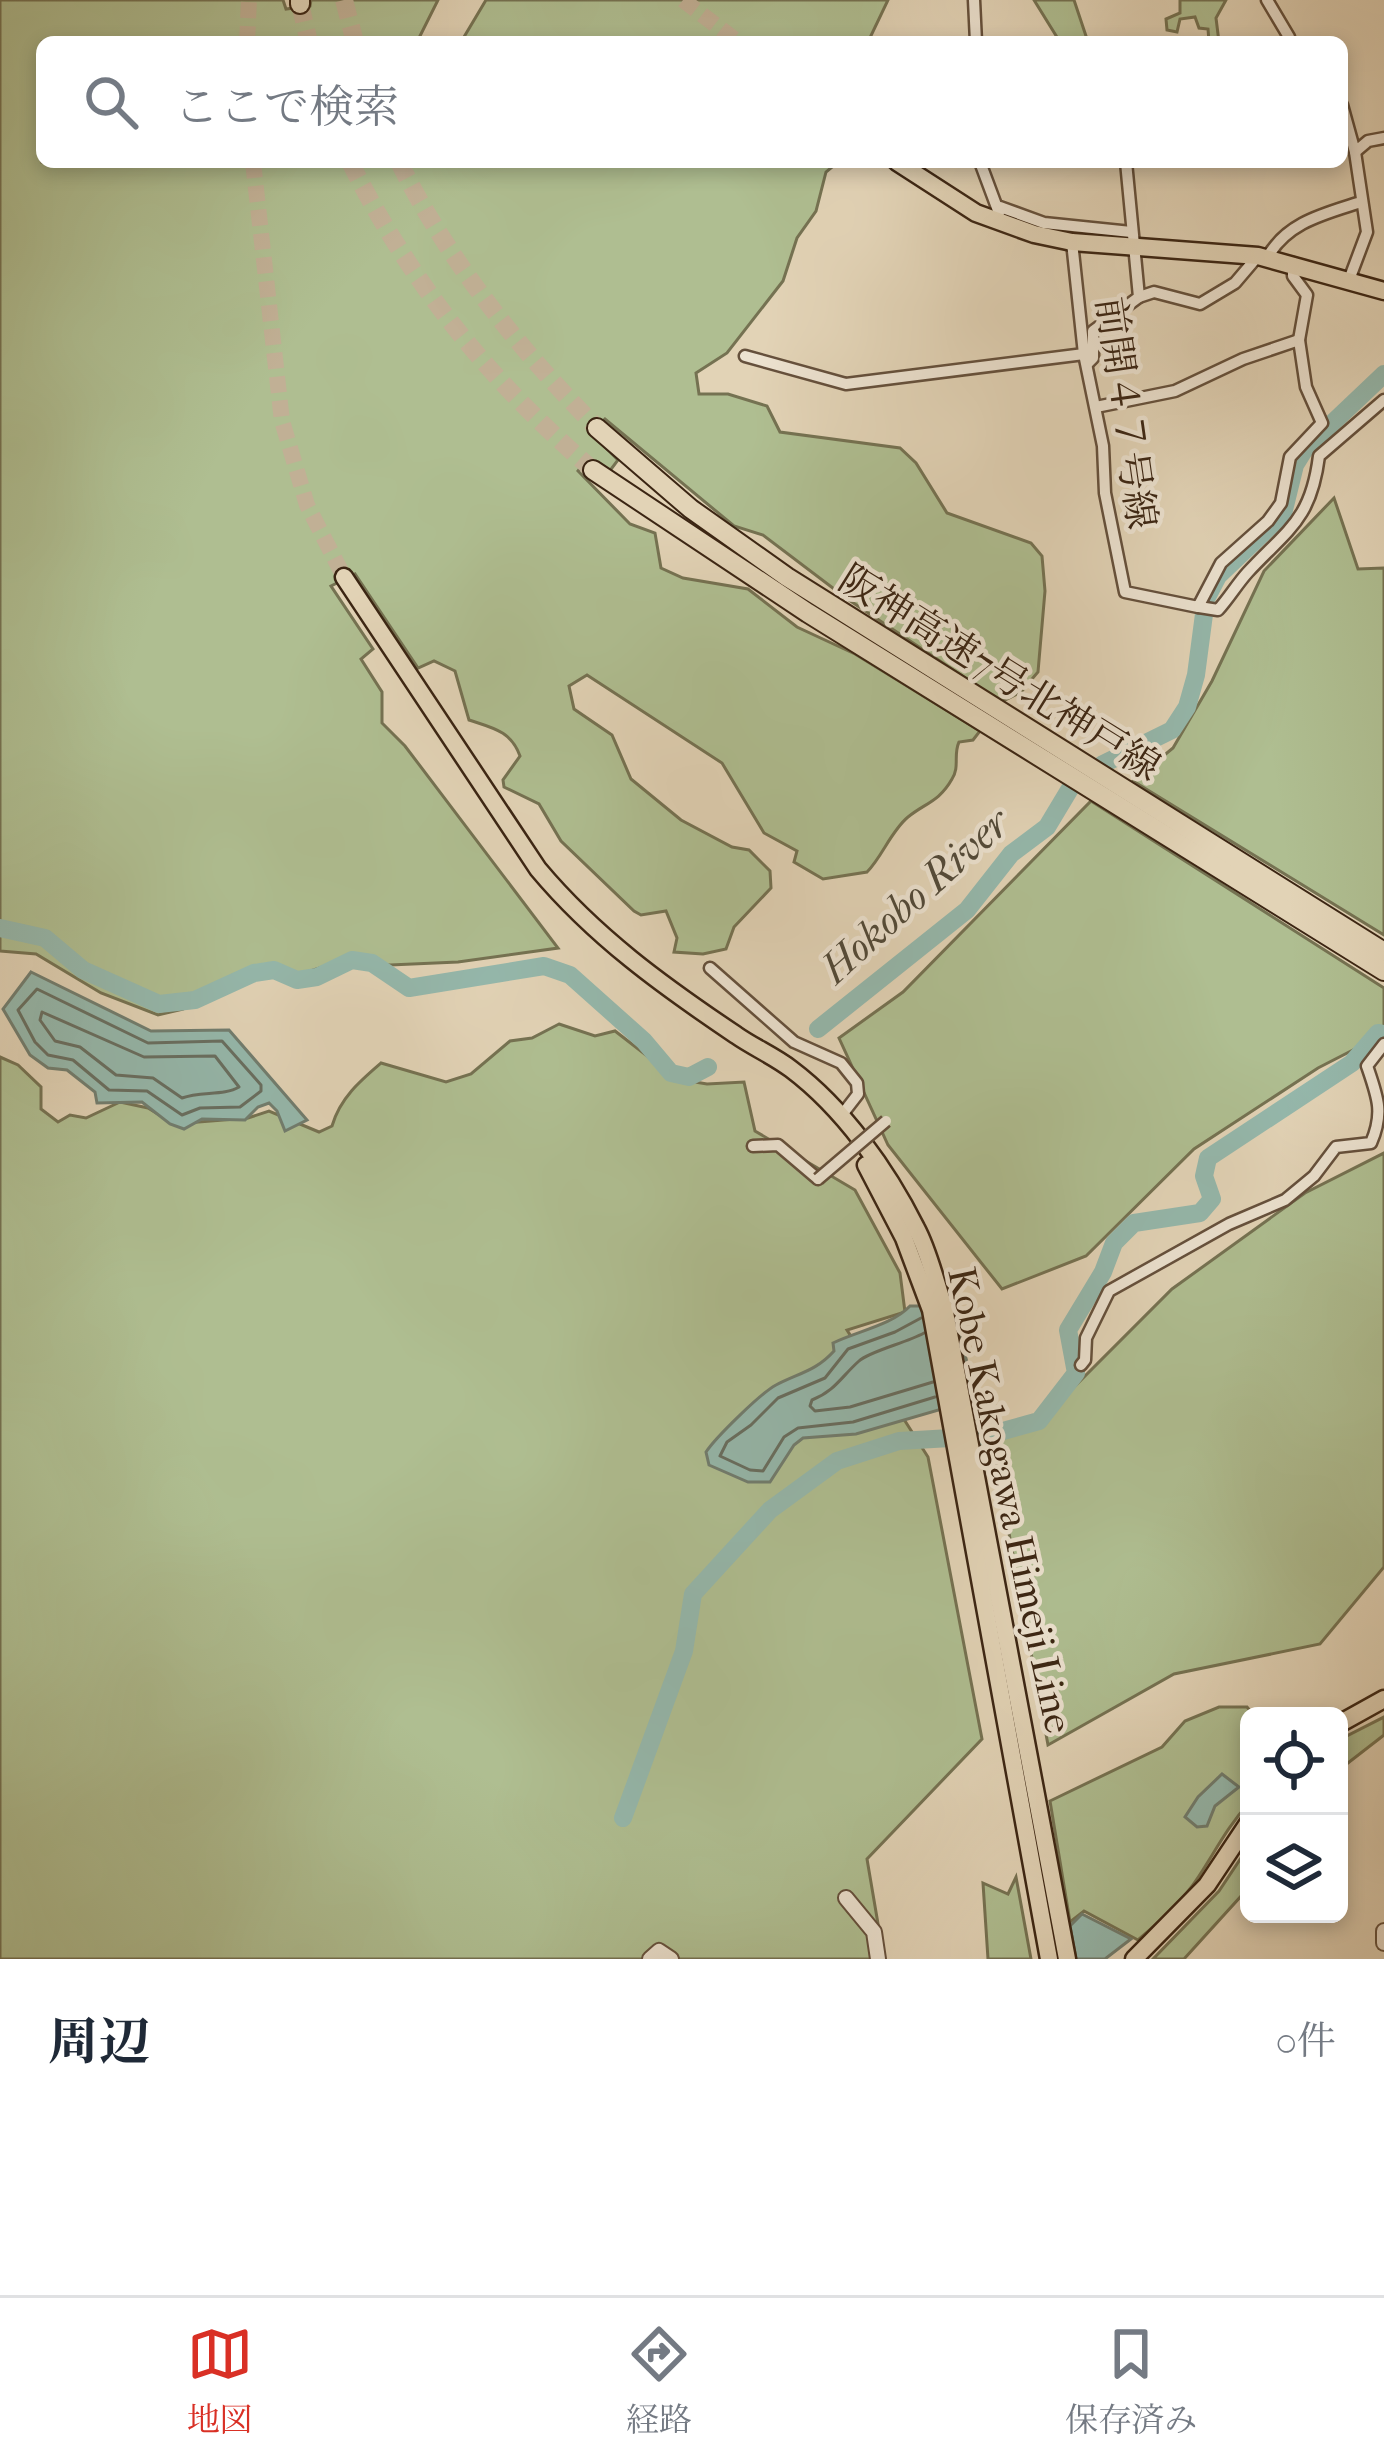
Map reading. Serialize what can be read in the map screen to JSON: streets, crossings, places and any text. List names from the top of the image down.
{
  "streets": {
    "highway": ["阪神高速7号北神戸線"],
    "main road": ["Kobe Kakogawa Himeji Line"],
    "street": ["前開４７号線"]
  },
  "water": ["Hokobo River"],
  "page": {
    "search": "ここで検索",
    "heading": ["周辺", "0件"],
    "nav": ["地図", "経路", "保存済み"]
  }
}
